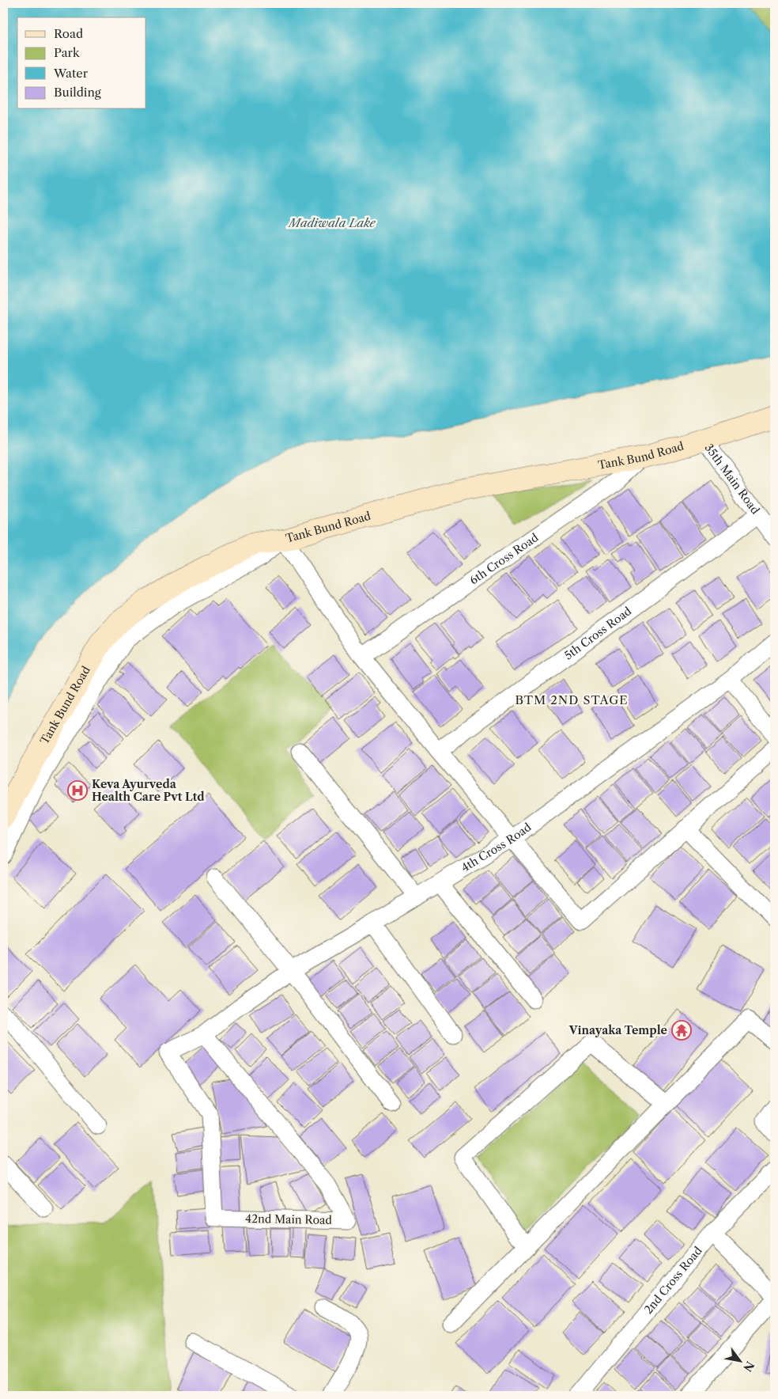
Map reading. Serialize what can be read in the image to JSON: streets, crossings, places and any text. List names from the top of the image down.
{
  "streets": {
    "main road": ["Tank Bund Road"],
    "street": [
      "35th Main Road",
      "6th Cross Road",
      "5th Cross Road",
      "4th Cross Road",
      "42nd Main Road",
      "2nd Cross Road"
    ]
  },
  "crossings": [
    ["Tank Bund Road", "35th Main Road"],
    ["Tank Bund Road", "6th Cross Road"],
    ["35th Main Road", "5th Cross Road"],
    ["4th Cross Road", "42nd Main Road"]
  ],
  "districts": ["BTM 2ND STAGE"],
  "water": ["Madiwala Lake"],
  "places": {
    "hospital": ["Keva Ayurveda Health Care Pvt Ltd"],
    "temple": ["Vinayaka Temple"]
  },
  "legend": [
    "Road",
    "Park",
    "Water",
    "Building"
  ],
  "north": "bottom right"
}
